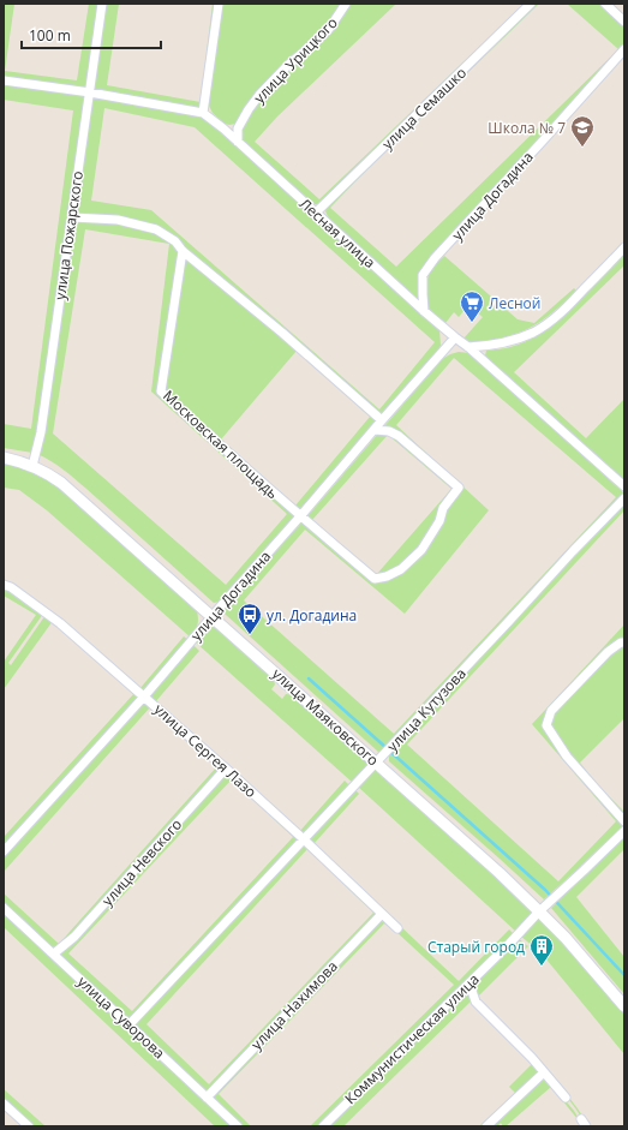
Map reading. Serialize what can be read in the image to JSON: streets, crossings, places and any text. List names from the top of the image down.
{
  "streets": {
    "main road": ["улица Маяковского"],
    "street": [
      "улица Урицкого",
      "улица Семашко",
      "улица Догадина",
      "Лесная улица",
      "улица Пожарского",
      "Московская площадь",
      "улица Кутузова",
      "улица Сергея Лазо",
      "улица Невского",
      "улица Нахимова",
      "улица Суворова",
      "Коммунистическая улица"
    ]
  },
  "crossings": [
    ["улица Урицкого", "Лесная улица"],
    ["улица Семашко", "Лесная улица"],
    ["улица Догадина", "Лесная улица"],
    ["улица Догадина", "Московская площадь"],
    ["улица Догадина", "улица Маяковского"],
    ["улица Догадина", "улица Сергея Лазо"],
    ["Лесная улица", "улица Пожарского"],
    ["улица Пожарского", "улица Маяковского"],
    ["улица Кутузова", "улица Маяковского"],
    ["улица Кутузова", "улица Сергея Лазо"],
    ["улица Кутузова", "улица Суворова"],
    ["улица Маяковского", "Коммунистическая улица"],
    ["улица Сергея Лазо", "улица Невского"],
    ["улица Сергея Лазо", "улица Нахимова"],
    ["улица Невского", "улица Суворова"],
    ["улица Нахимова", "улица Суворова"]
  ],
  "places": {
    "school or university": ["Школа № 7"],
    "supermarket": ["Лесной"],
    "bus stop": ["ул. Догадина"],
    "building": ["Старый город"]
  },
  "scale_bar": "100 m"
}
